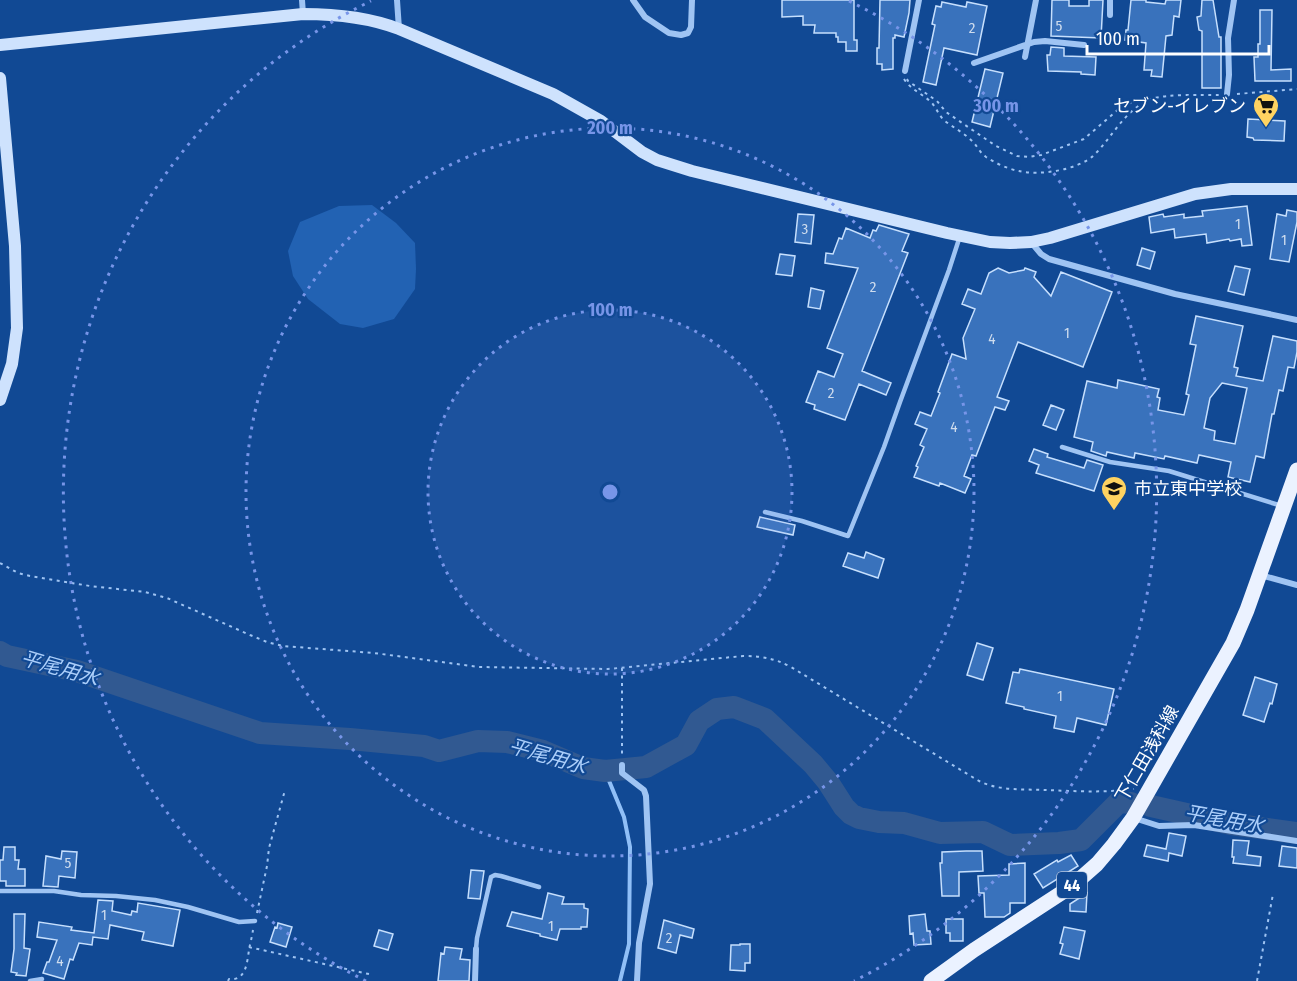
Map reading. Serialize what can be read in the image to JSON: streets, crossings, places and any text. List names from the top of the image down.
{
  "streets": {
    "main road": ["下仁田浅科線", "44"]
  },
  "water": ["平尾用水"],
  "places": {
    "supermarket": ["セブン-イレブン"],
    "school or university": ["市立東中学校"]
  },
  "house_numbers": [
    "5",
    "2",
    "1",
    "3",
    "1",
    "2",
    "1",
    "4",
    "2",
    "4",
    "1",
    "5",
    "1",
    "1",
    "2",
    "4"
  ],
  "scale_bar": "100 m",
  "rings": ["300 m", "200 m", "100 m"]
}
